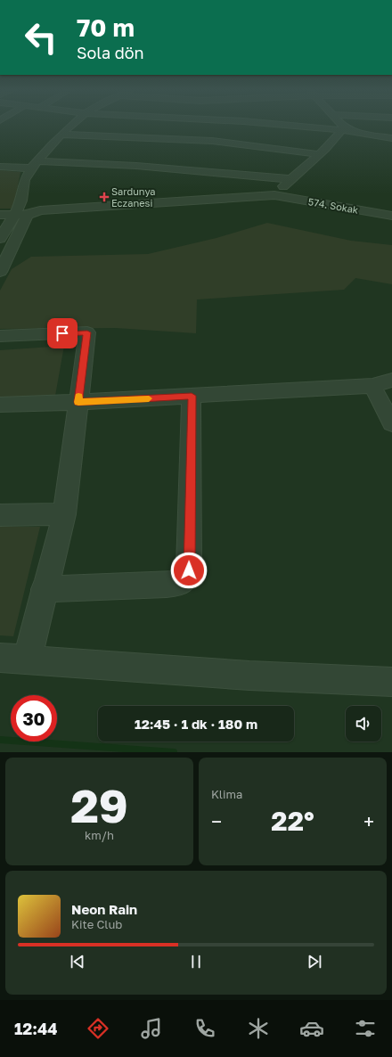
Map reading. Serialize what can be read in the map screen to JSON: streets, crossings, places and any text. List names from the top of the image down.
{
  "streets": {
    "street": ["574. Sokak"]
  },
  "places": {
    "health": ["Sardunya Eczanesi"]
  },
  "page": {
    "turn": ["70 m", "Sola dön"],
    "limit": "30",
    "trip": "12:45 · 1 dk · 180 m",
    "tile": [
      ["29", "km/h"],
      "Klima"
    ],
    "heat": ["−", "22°", "+"],
    "song": ["Neon Rain", "Kite Club"],
    "tabs": "12:44"
  }
}
